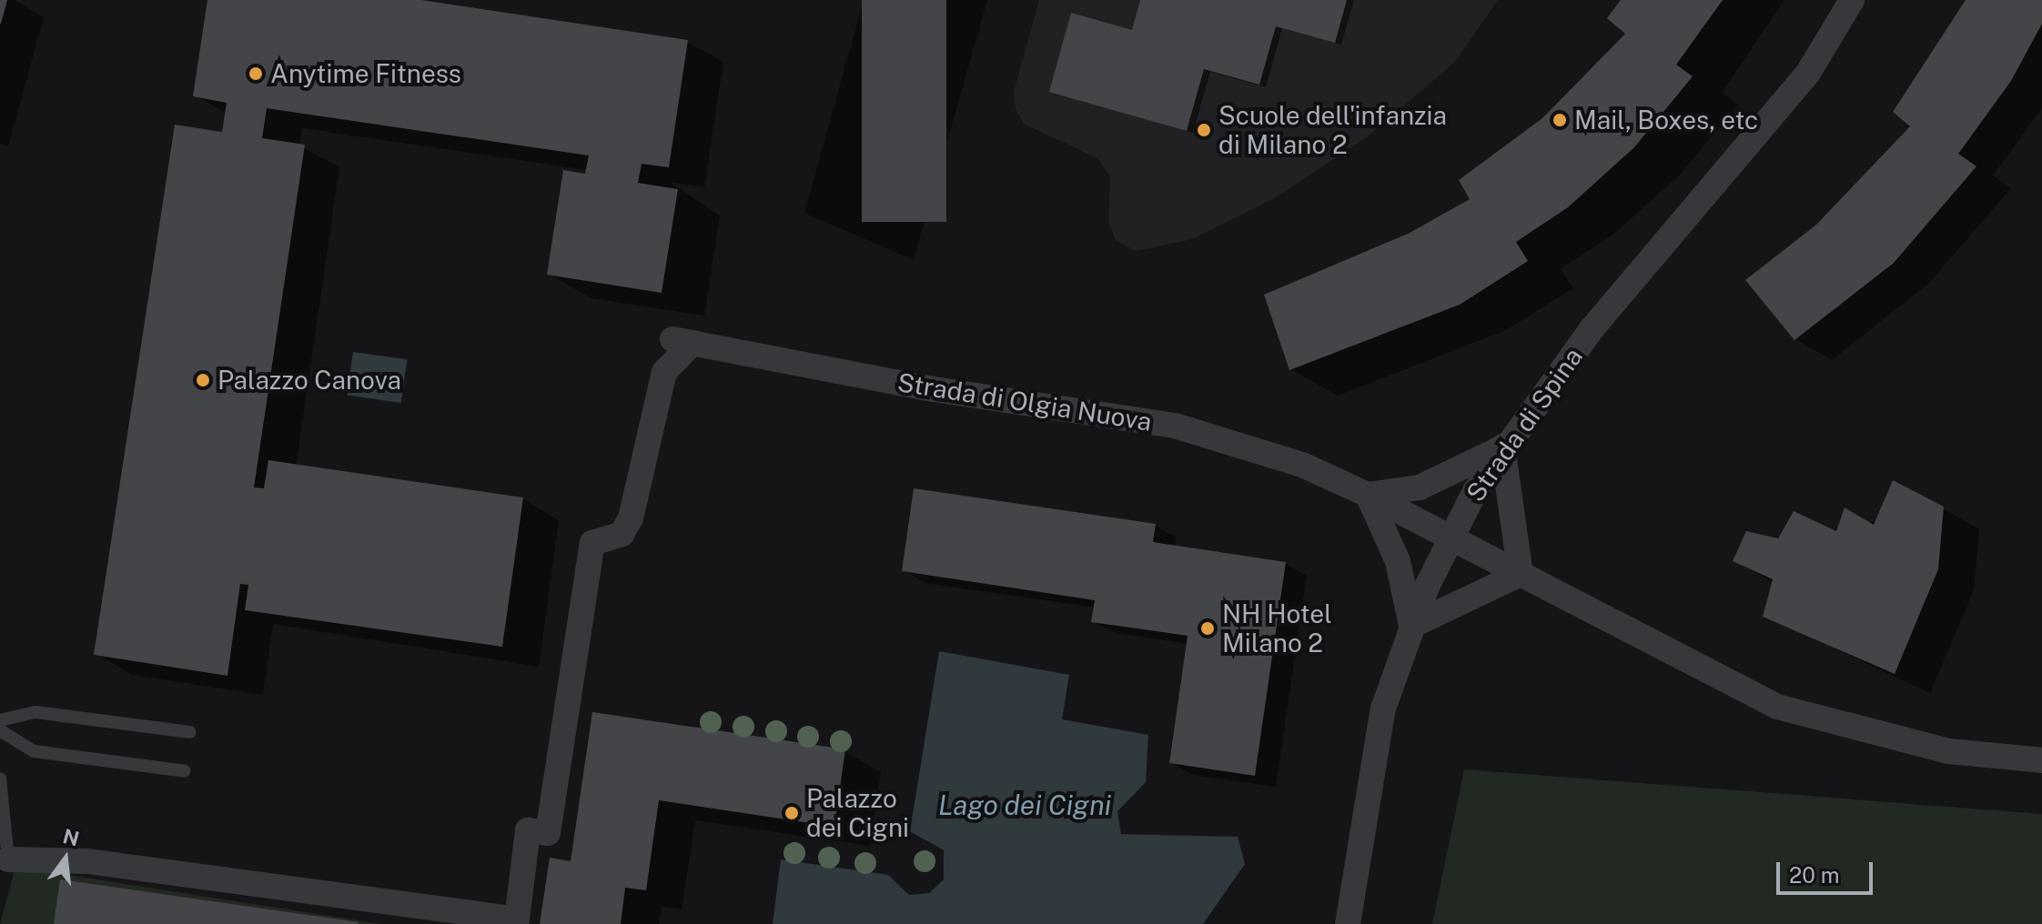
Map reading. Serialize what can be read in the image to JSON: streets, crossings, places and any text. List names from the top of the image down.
{
  "streets": {
    "street": ["Strada di Olgia Nuova", "Strada di Spina"]
  },
  "crossings": [
    ["Strada di Olgia Nuova", "Strada di Spina"]
  ],
  "water": ["Lago dei Cigni"],
  "places": [
    "Anytime Fitness",
    "Mail, Boxes, etc",
    "Scuole dell'infanzia di Milano 2",
    "Palazzo Canova",
    "NH Hotel Milano 2",
    "Palazzo dei Cigni"
  ],
  "scale_bar": "20 m",
  "north": "top"
}
